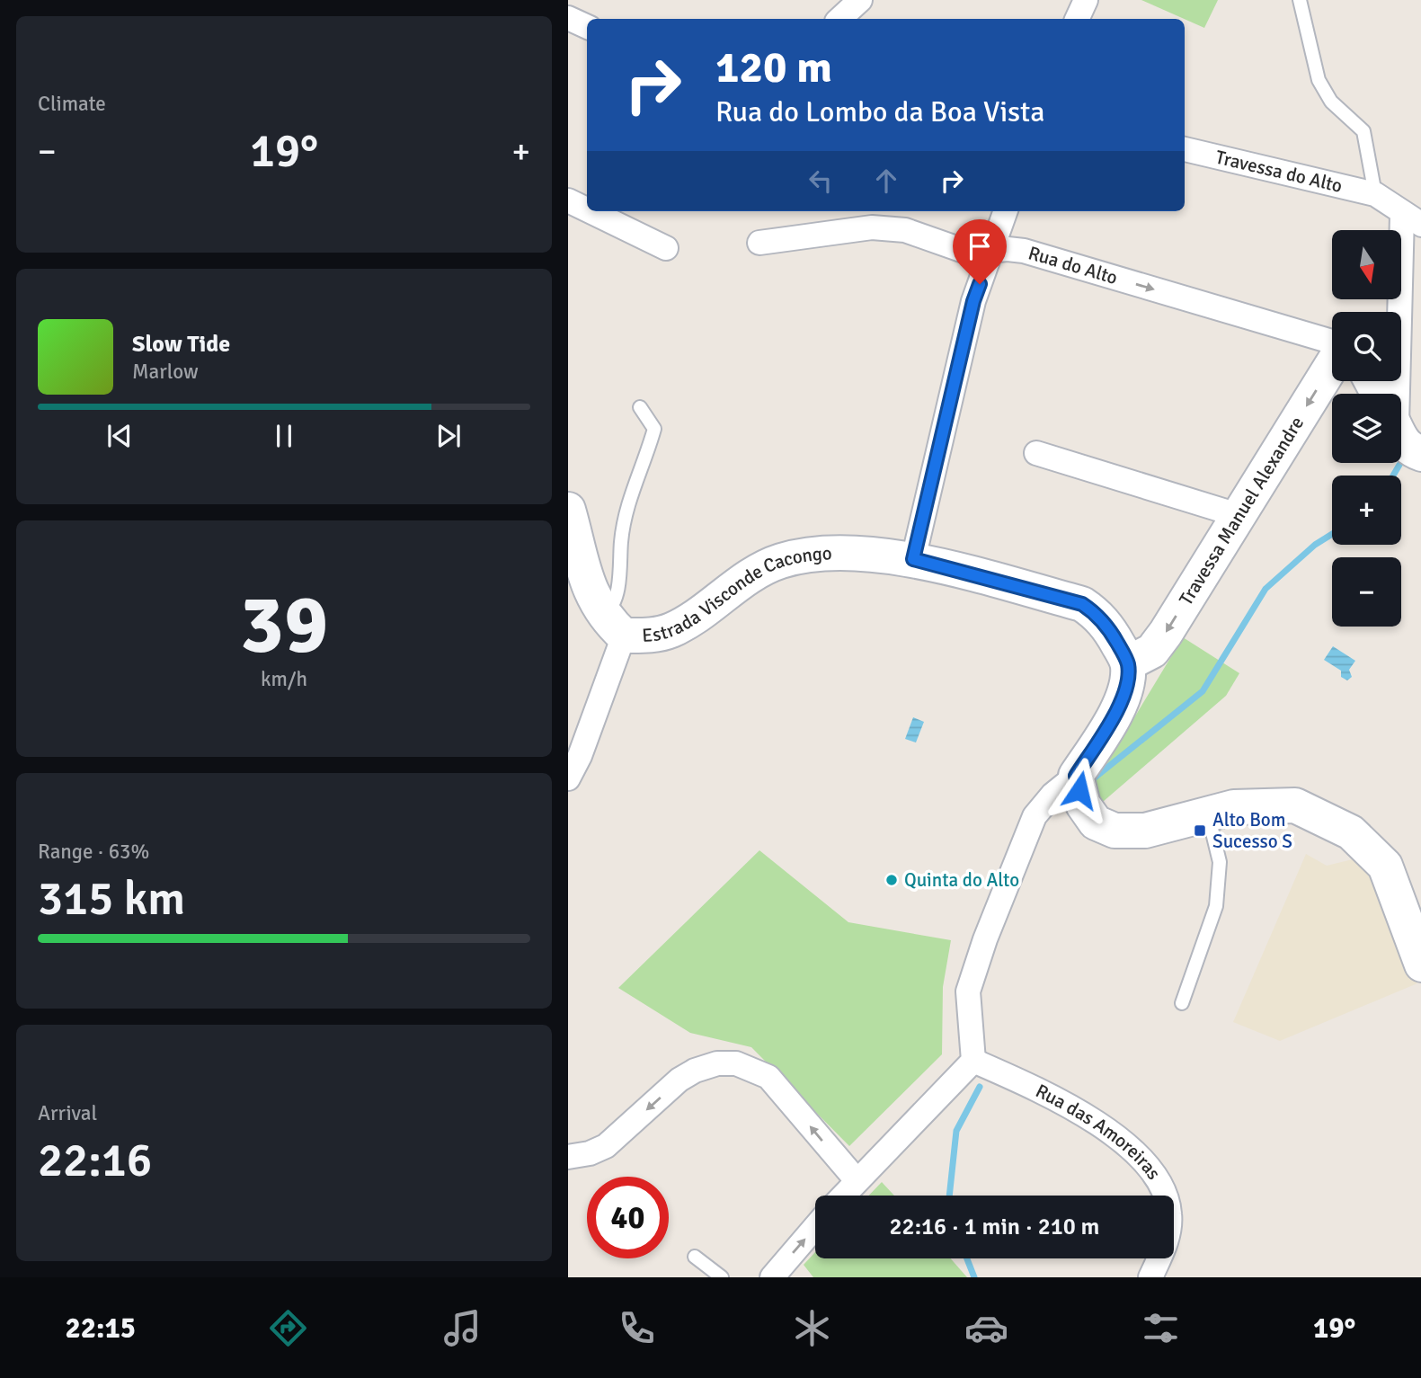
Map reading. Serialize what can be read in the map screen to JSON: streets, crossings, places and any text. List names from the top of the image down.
{
  "streets": {
    "street": [
      "Travessa do Alto",
      "Rua do Alto",
      "Travessa Manuel Alexandre",
      "Estrada Visconde Cacongo",
      "Rua das Amoreiras"
    ]
  },
  "crossings": [
    ["Travessa Manuel Alexandre", "Estrada Visconde Cacongo"]
  ],
  "one_way": ["Travessa Manuel Alexandre"],
  "places": {
    "transit": ["Alto Bom Sucesso S"],
    "other": ["Quinta do Alto"]
  },
  "north": "bottom",
  "page": {
    "tile": [
      "Climate",
      ["39", "km/h"],
      ["Range · 63%", "315 km"],
      ["Arrival", "22:16"]
    ],
    "turn": ["120 m", "Rua do Lombo da Boa Vista"],
    "heat": ["−", "19°", "+"],
    "map_buttons": ["+", "−"],
    "song": ["Slow Tide", "Marlow"],
    "limit": "40",
    "trip": "22:16 · 1 min · 210 m",
    "tabs": ["22:15", "19°"]
  }
}
